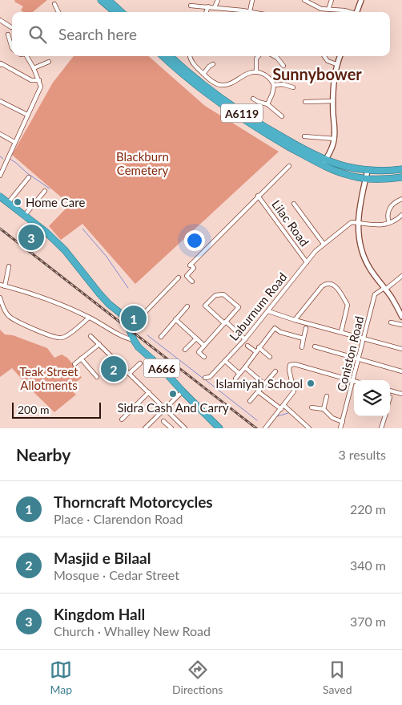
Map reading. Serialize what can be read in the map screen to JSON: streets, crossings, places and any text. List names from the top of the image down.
{
  "streets": {
    "highway": ["A6119", "A666"],
    "street": ["Lilac Road", "Laburnum Road", "Coniston Road"]
  },
  "crossings": [
    ["Lilac Road", "Laburnum Road"]
  ],
  "districts": ["Sunnybower"],
  "parks": ["Blackburn Cemetery", "Teak Street Allotments"],
  "places": ["Home Care", "Islamiyah School", "Sidra Cash And Carry"],
  "scale_bar": "200 m",
  "page": {
    "search": "Search here",
    "pins": ["3", "1", "2"],
    "scale": "200 m",
    "heading": ["Nearby", "3 results"],
    "list": [
      {
        "mark": "1",
        "name": "Thorncraft Motorcycles",
        "note": "Place · Clarendon Road",
        "value": "220 m"
      },
      {
        "mark": "2",
        "name": "Masjid e Bilaal",
        "note": "Mosque · Cedar Street",
        "value": "340 m"
      },
      {
        "mark": "3",
        "name": "Kingdom Hall",
        "note": "Church · Whalley New Road",
        "value": "370 m"
      }
    ],
    "nav": ["Map", "Directions", "Saved"]
  }
}
